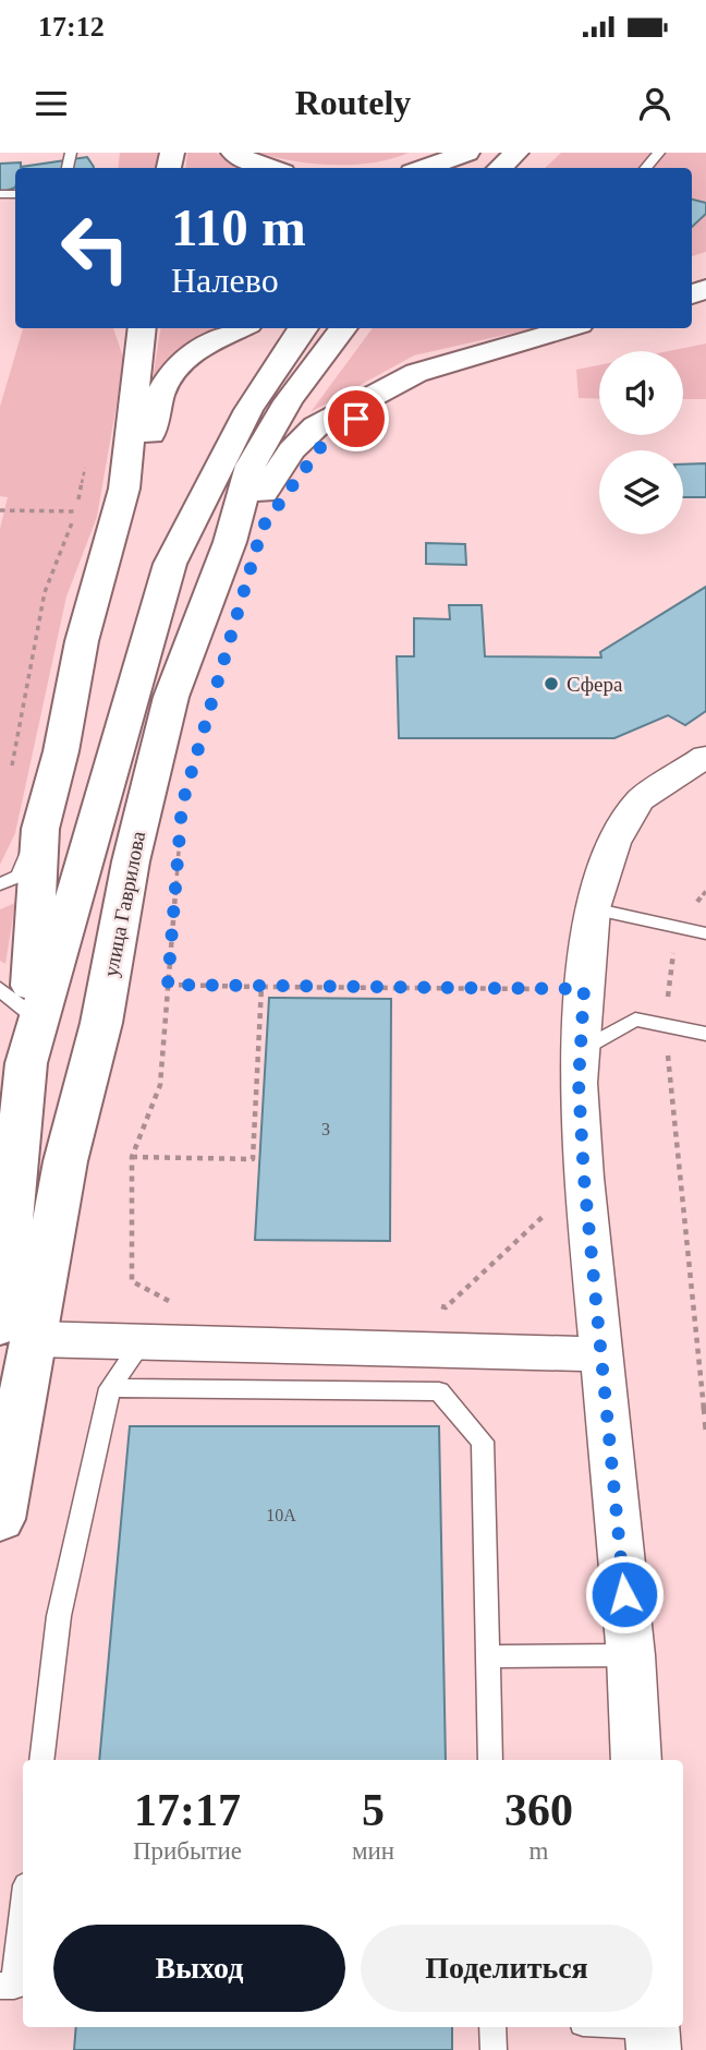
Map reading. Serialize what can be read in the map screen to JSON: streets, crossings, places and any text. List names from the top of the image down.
{
  "streets": {
    "main road": ["улица Гаврилова"]
  },
  "places": ["Сфера"],
  "house_numbers": ["3", "10А"],
  "page": {
    "status": "17:12",
    "header": "Routely",
    "turn": ["110 m", "Налево"],
    "eta": [
      "17:17",
      "Прибытие",
      "5",
      "мин",
      "360",
      "m"
    ],
    "buttons": ["Выход", "Поделиться"]
  }
}
